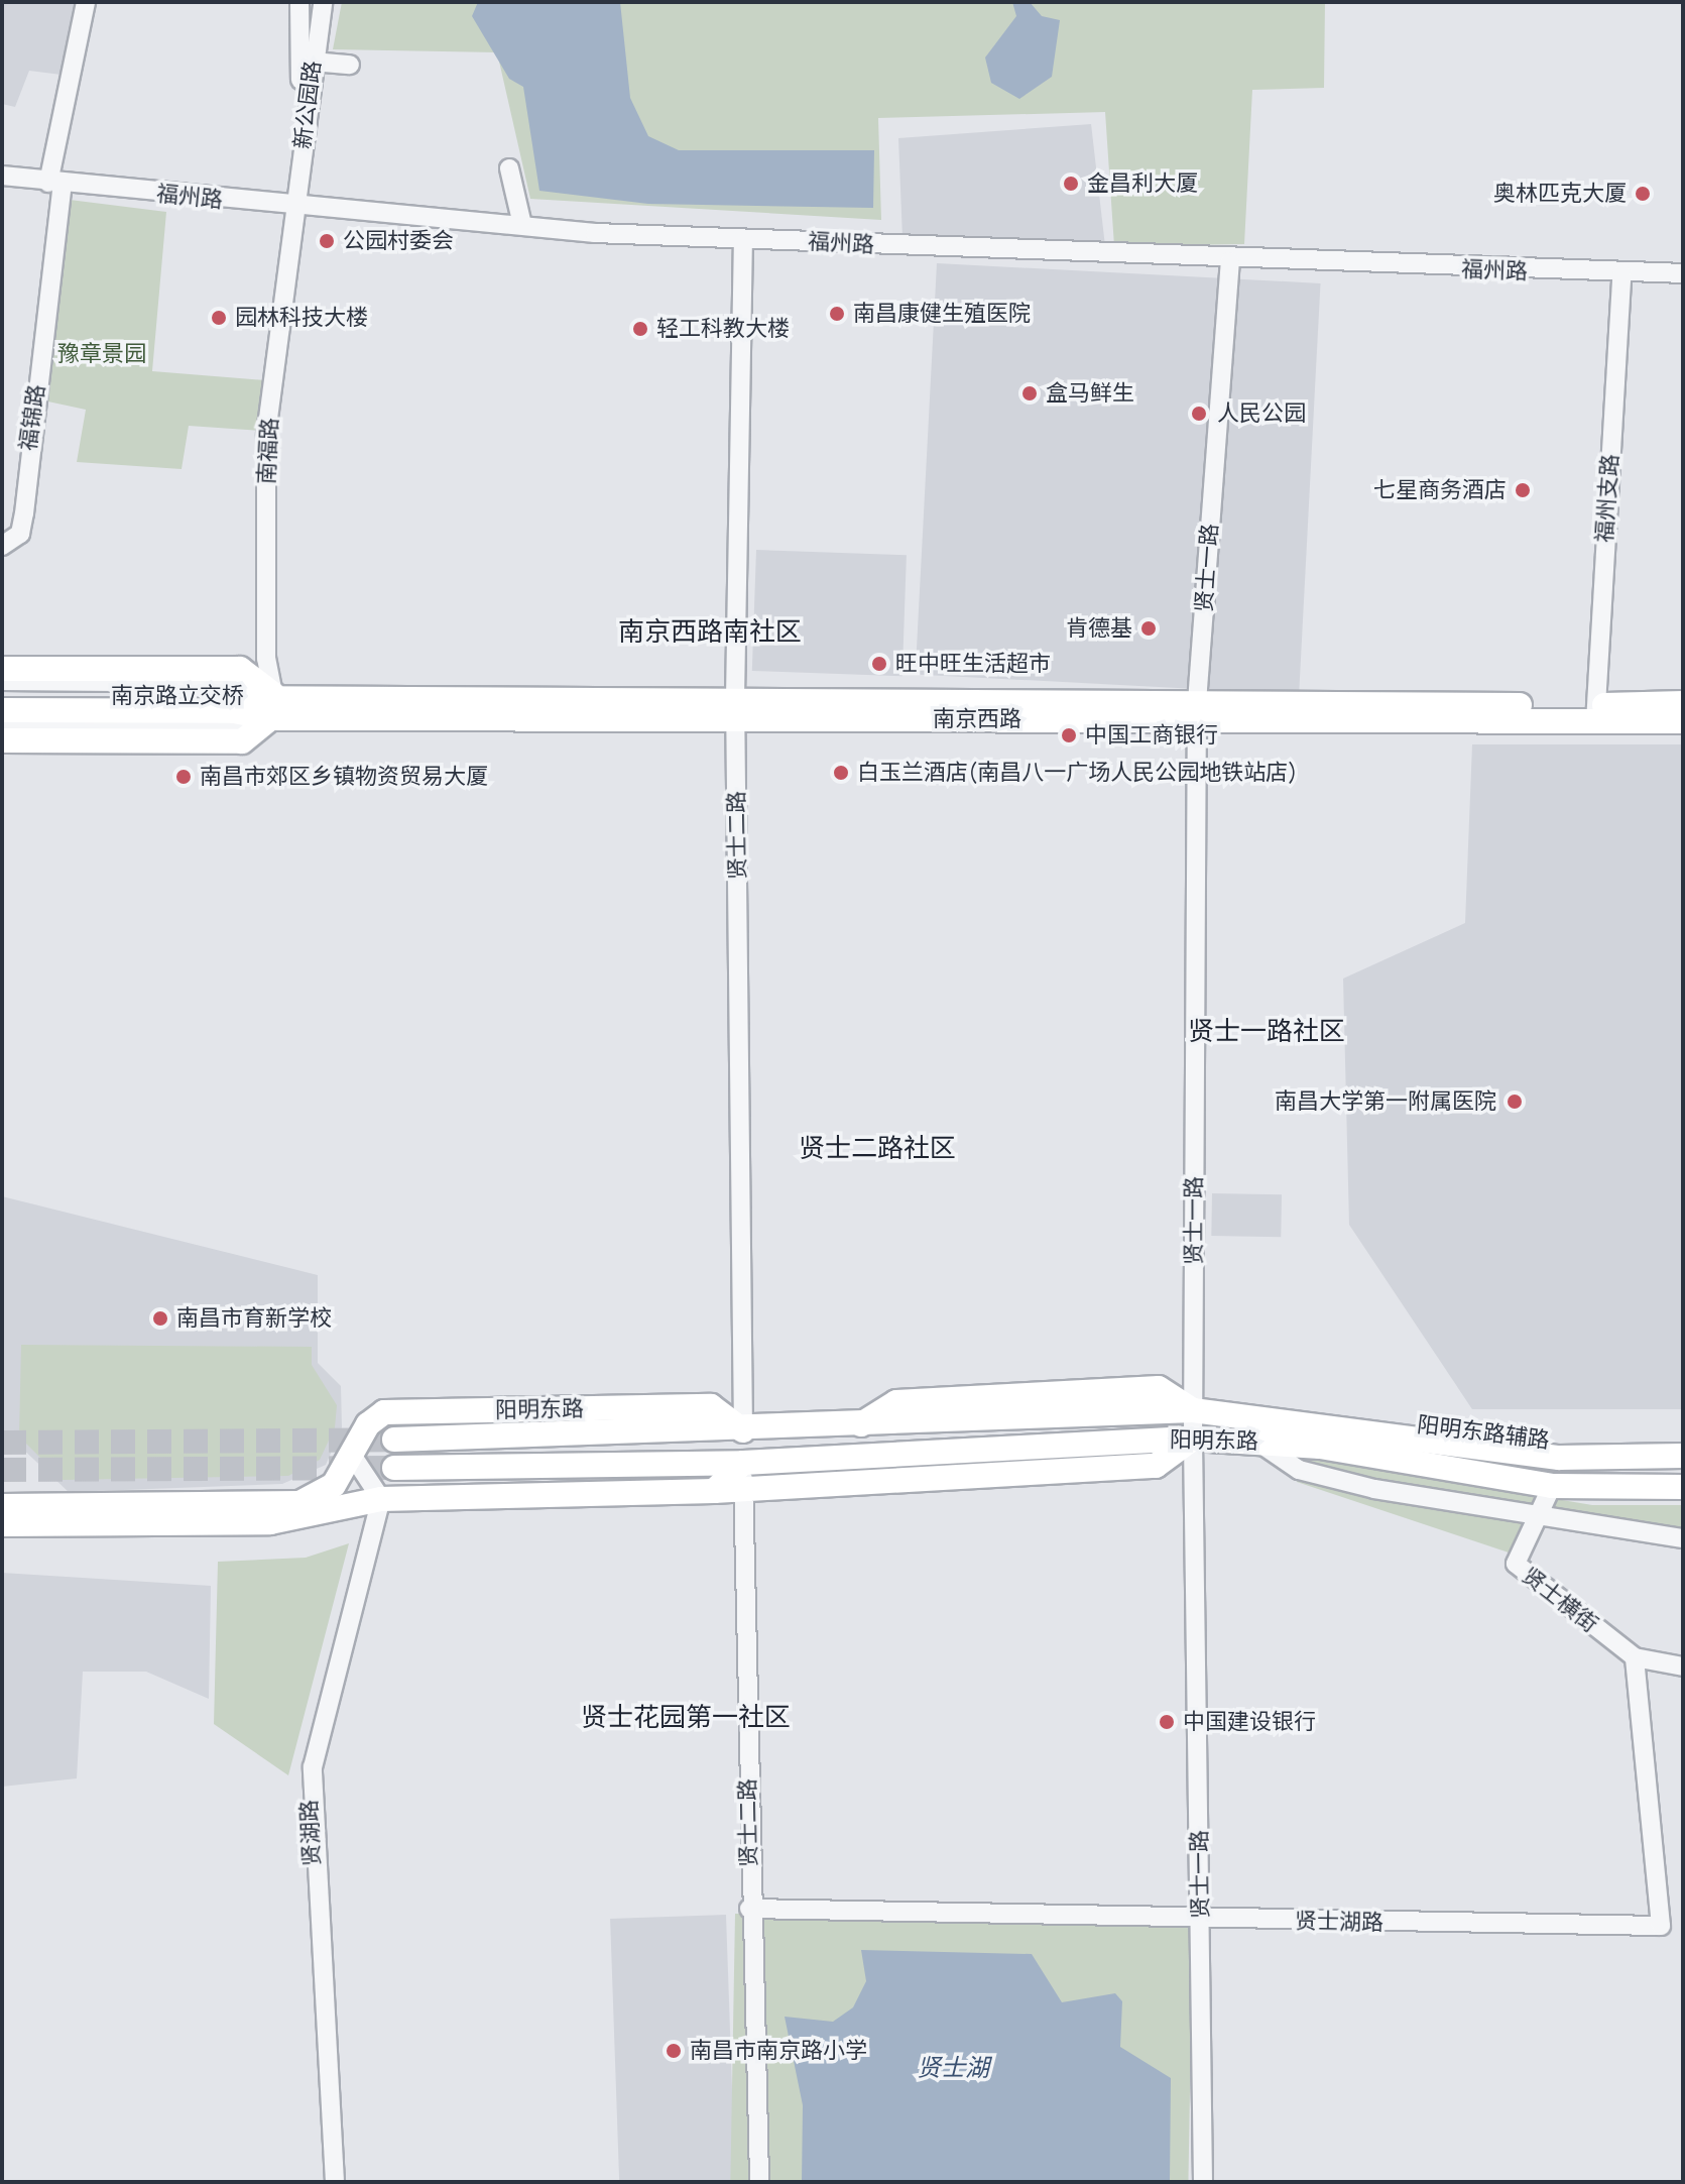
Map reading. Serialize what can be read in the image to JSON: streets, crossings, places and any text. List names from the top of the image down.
{
  "streets": {
    "main road": [
      "南京路立交桥",
      "南京西路",
      "阳明东路",
      "阳明东路辅路"
    ],
    "street": [
      "新公园路",
      "福州路",
      "福锦路",
      "南福路",
      "福州支路",
      "贤士一路",
      "贤士二路",
      "贤士横街",
      "贤湖路",
      "贤士湖路"
    ]
  },
  "crossings": [
    ["新公园路", "福州路"],
    ["新公园路", "南福路"],
    ["福州路", "福锦路"],
    ["福州路", "南福路"],
    ["福州路", "福州支路"],
    ["福州路", "贤士一路"],
    ["福州路", "贤士二路"],
    ["南福路", "南京路立交桥"],
    ["南福路", "南京西路"],
    ["福州支路", "南京西路"],
    ["贤士一路", "南京西路"],
    ["贤士一路", "阳明东路"],
    ["贤士一路", "贤士湖路"],
    ["南京路立交桥", "南京西路"],
    ["南京西路", "贤士二路"],
    ["贤士二路", "阳明东路"],
    ["贤士二路", "贤士湖路"],
    ["阳明东路", "阳明东路辅路"],
    ["阳明东路", "贤士横街"],
    ["贤士横街", "贤士湖路"]
  ],
  "districts": [
    "南京西路南社区",
    "贤士一路社区",
    "贤士二路社区",
    "贤士花园第一社区"
  ],
  "water": ["贤士湖"],
  "parks": ["豫章景园"],
  "places": [
    "金昌利大厦",
    "奥林匹克大厦",
    "公园村委会",
    "南昌康健生殖医院",
    "园林科技大楼",
    "轻工科教大楼",
    "盒马鲜生",
    "人民公园",
    "七星商务酒店",
    "肯德基",
    "旺中旺生活超市",
    "中国工商银行",
    "白玉兰酒店(南昌八一广场人民公园地铁站店)",
    "南昌市郊区乡镇物资贸易大厦",
    "南昌大学第一附属医院",
    "南昌市育新学校",
    "中国建设银行",
    "南昌市南京路小学"
  ]
}
